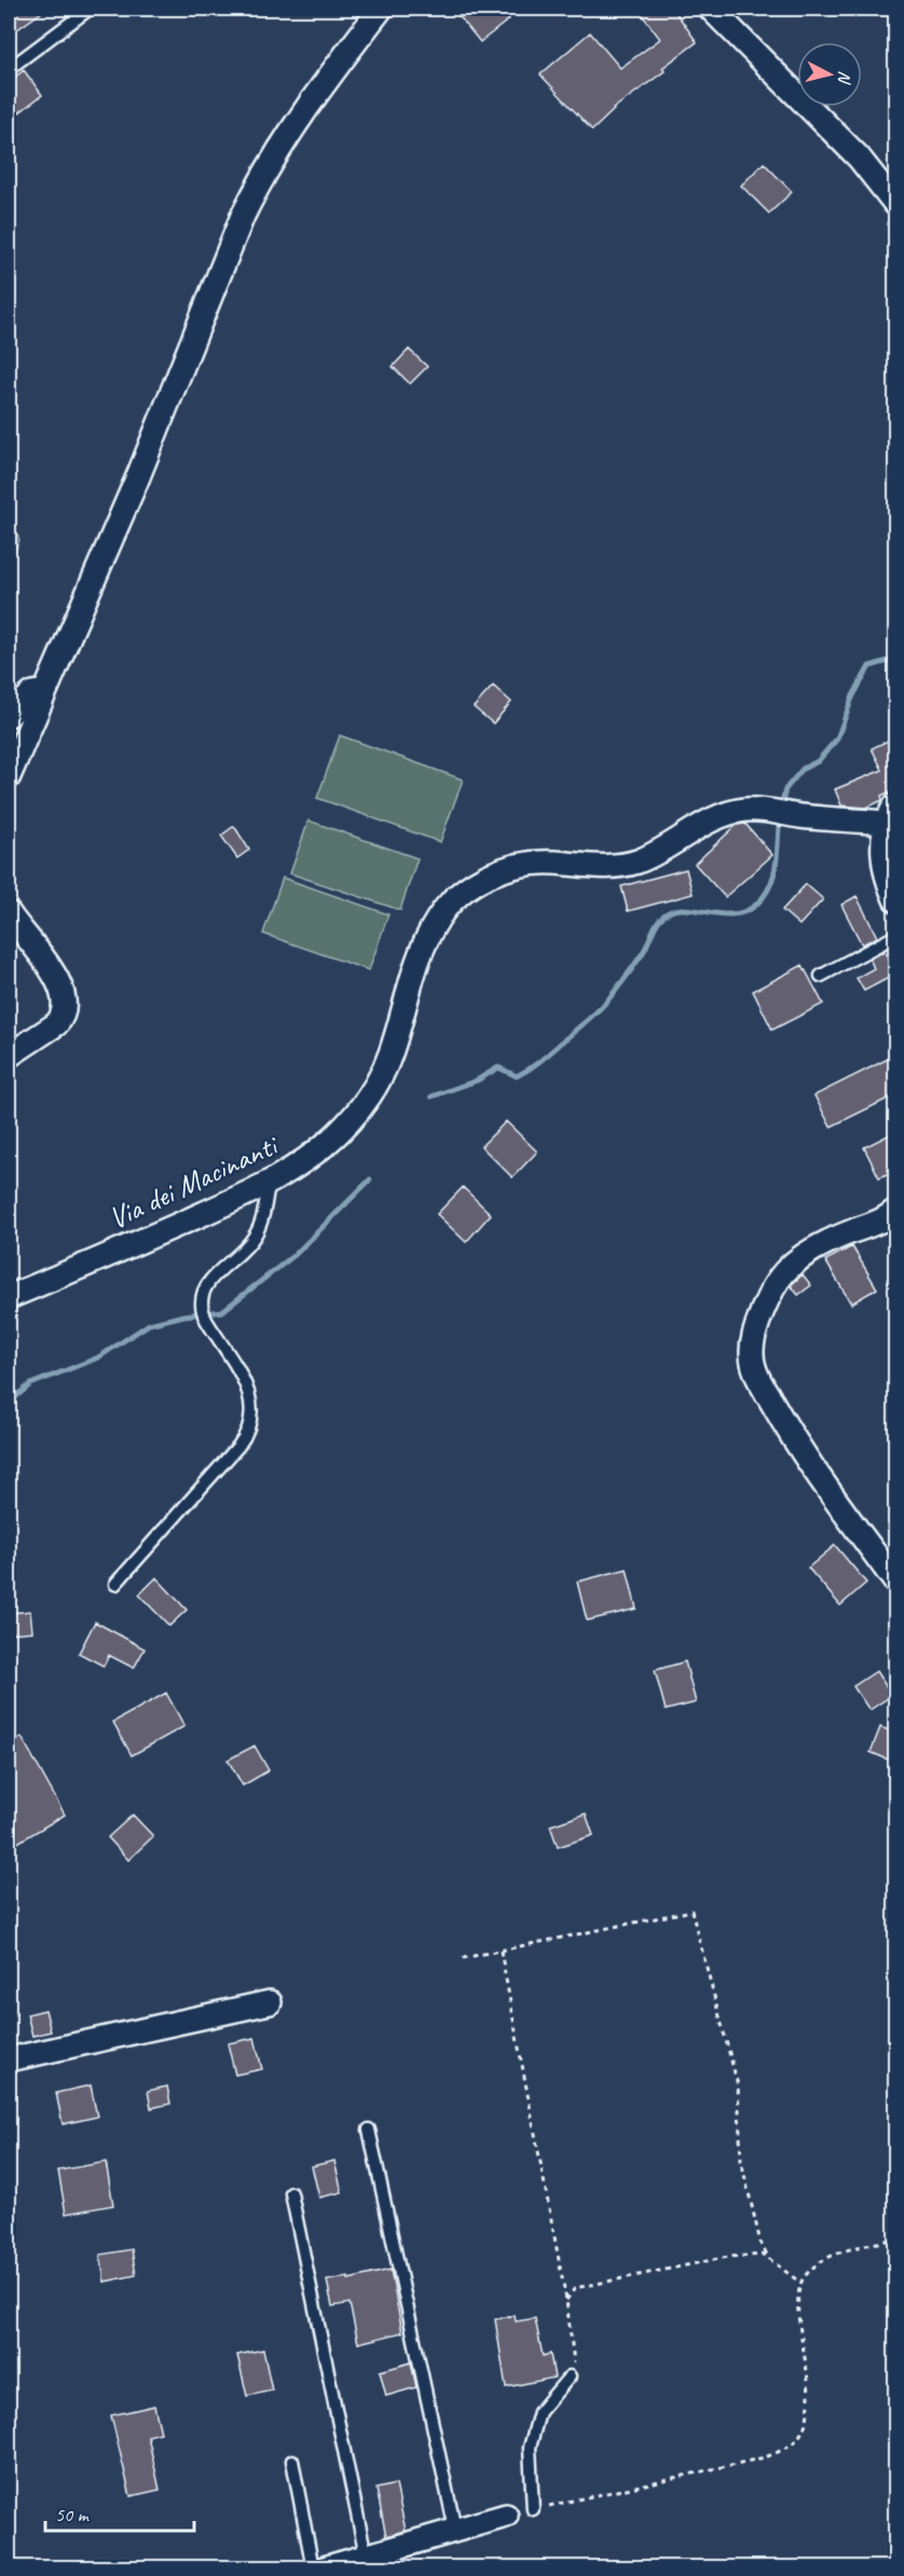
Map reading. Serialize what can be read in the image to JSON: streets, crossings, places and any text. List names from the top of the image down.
{
  "streets": {
    "street": ["Via dei Macinanti"]
  },
  "scale_bar": "50 m",
  "north": "right"
}
